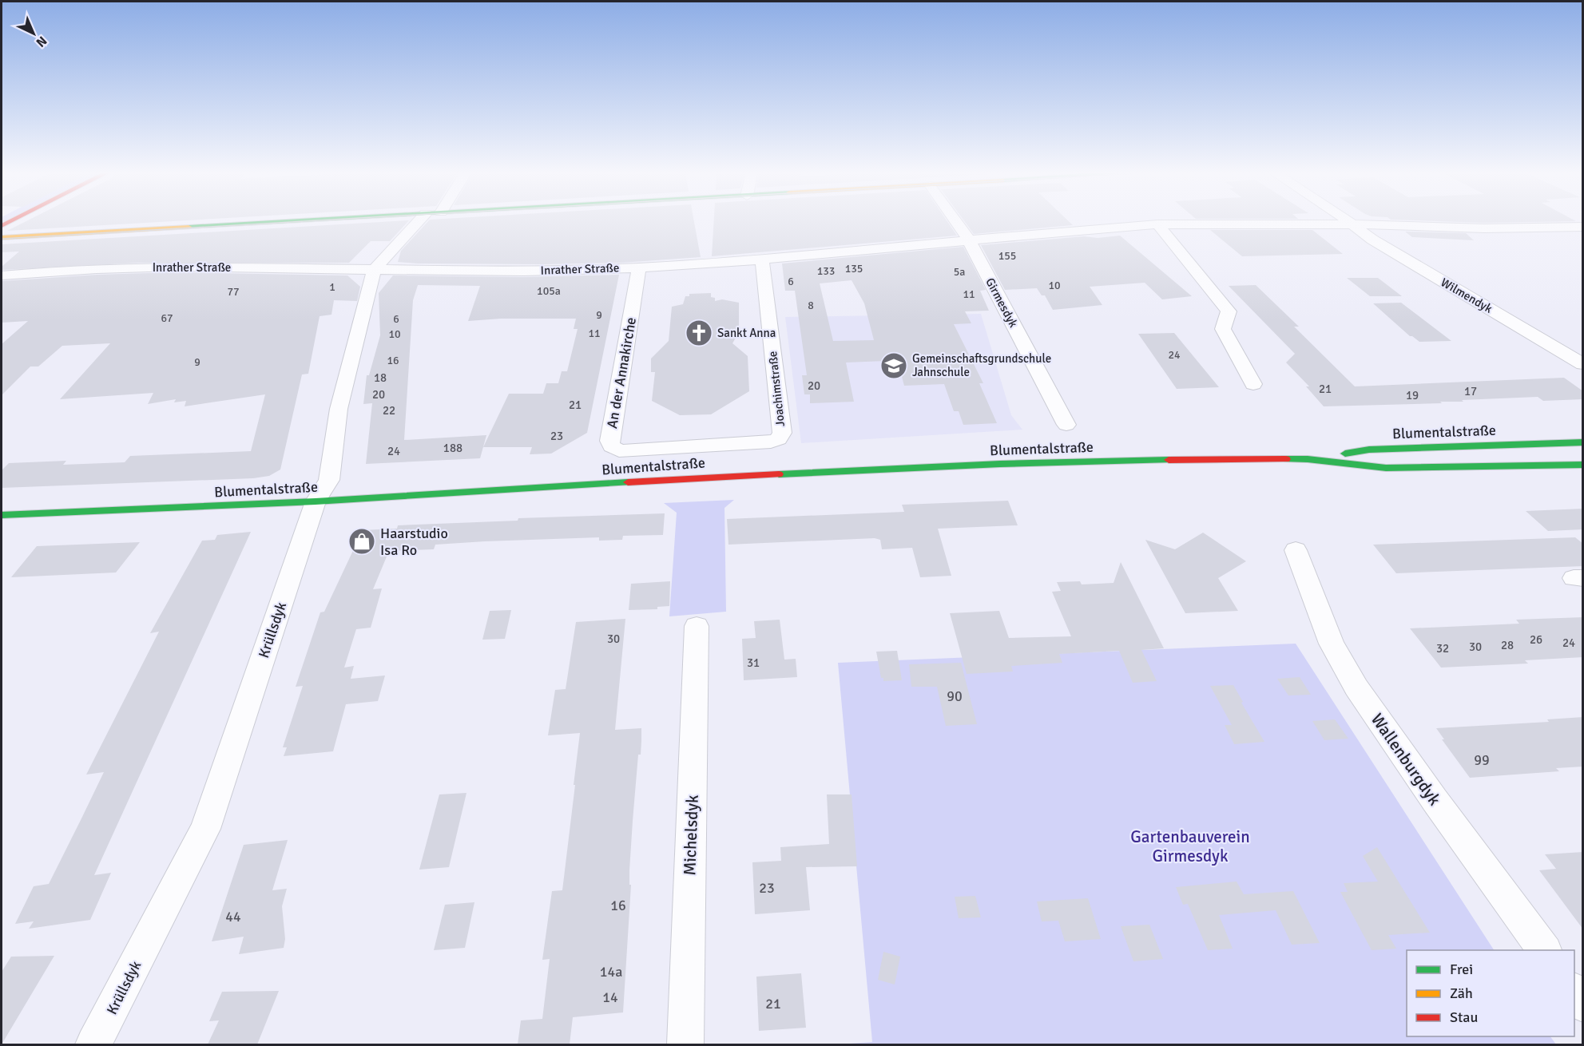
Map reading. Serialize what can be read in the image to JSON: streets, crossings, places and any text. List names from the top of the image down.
{
  "streets": {
    "main road": ["Blumentalstraße"],
    "street": [
      "Inrather Straße",
      "Wilmendyk",
      "Girmesdyk",
      "An der Annakirche",
      "Joachimstraße",
      "Krüllsdyk",
      "Wallenburgdyk",
      "Michelsdyk"
    ]
  },
  "crossings": [
    ["Inrather Straße", "Wilmendyk"],
    ["Inrather Straße", "Girmesdyk"],
    ["Inrather Straße", "An der Annakirche"],
    ["Inrather Straße", "Joachimstraße"],
    ["Inrather Straße", "Krüllsdyk"],
    ["An der Annakirche", "Joachimstraße"],
    ["Blumentalstraße", "Krüllsdyk"]
  ],
  "parks": ["Gartenbauverein Girmesdyk"],
  "places": {
    "church": ["Sankt Anna"],
    "school or university": ["Gemeinschaftsgrundschule Jahnschule"],
    "shop": ["Haarstudio Isa Ro"]
  },
  "house_numbers": [
    "155",
    "135",
    "133",
    "5a",
    "6",
    "10",
    "1",
    "105a",
    "77",
    "11",
    "8",
    "9",
    "67",
    "6",
    "11",
    "10",
    "24",
    "16",
    "9",
    "18",
    "20",
    "21",
    "17",
    "20",
    "19",
    "21",
    "22",
    "23",
    "188",
    "24",
    "30",
    "26",
    "24",
    "28",
    "30",
    "32",
    "31",
    "90",
    "99",
    "23",
    "16",
    "44",
    "14a",
    "14",
    "21"
  ],
  "legend": ["Frei", "Zäh", "Stau"],
  "north": "bottom right"
}
